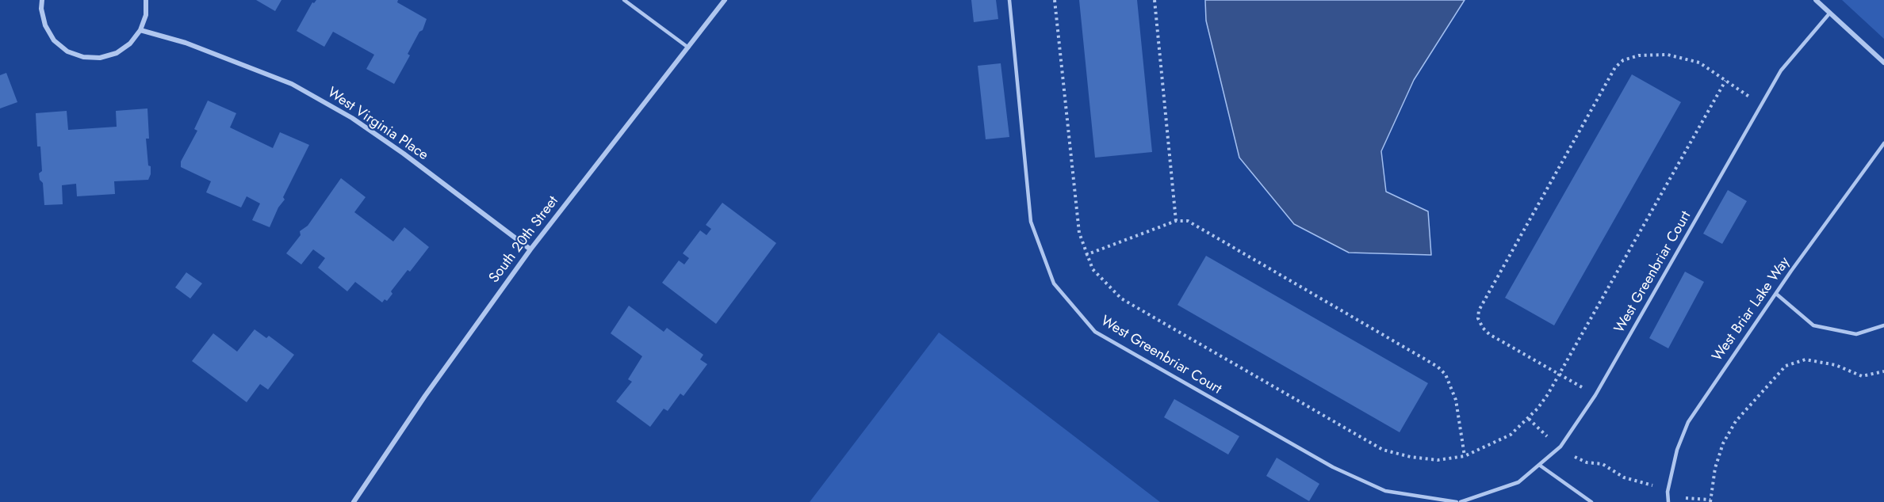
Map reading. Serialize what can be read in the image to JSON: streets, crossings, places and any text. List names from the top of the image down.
{
  "streets": {
    "street": ["West Virginia Place", "South 20th Street"],
    "lane": ["West Greenbriar Court", "West Briar Lake Way"]
  },
  "crossings": [
    ["West Virginia Place", "South 20th Street"]
  ]
}
